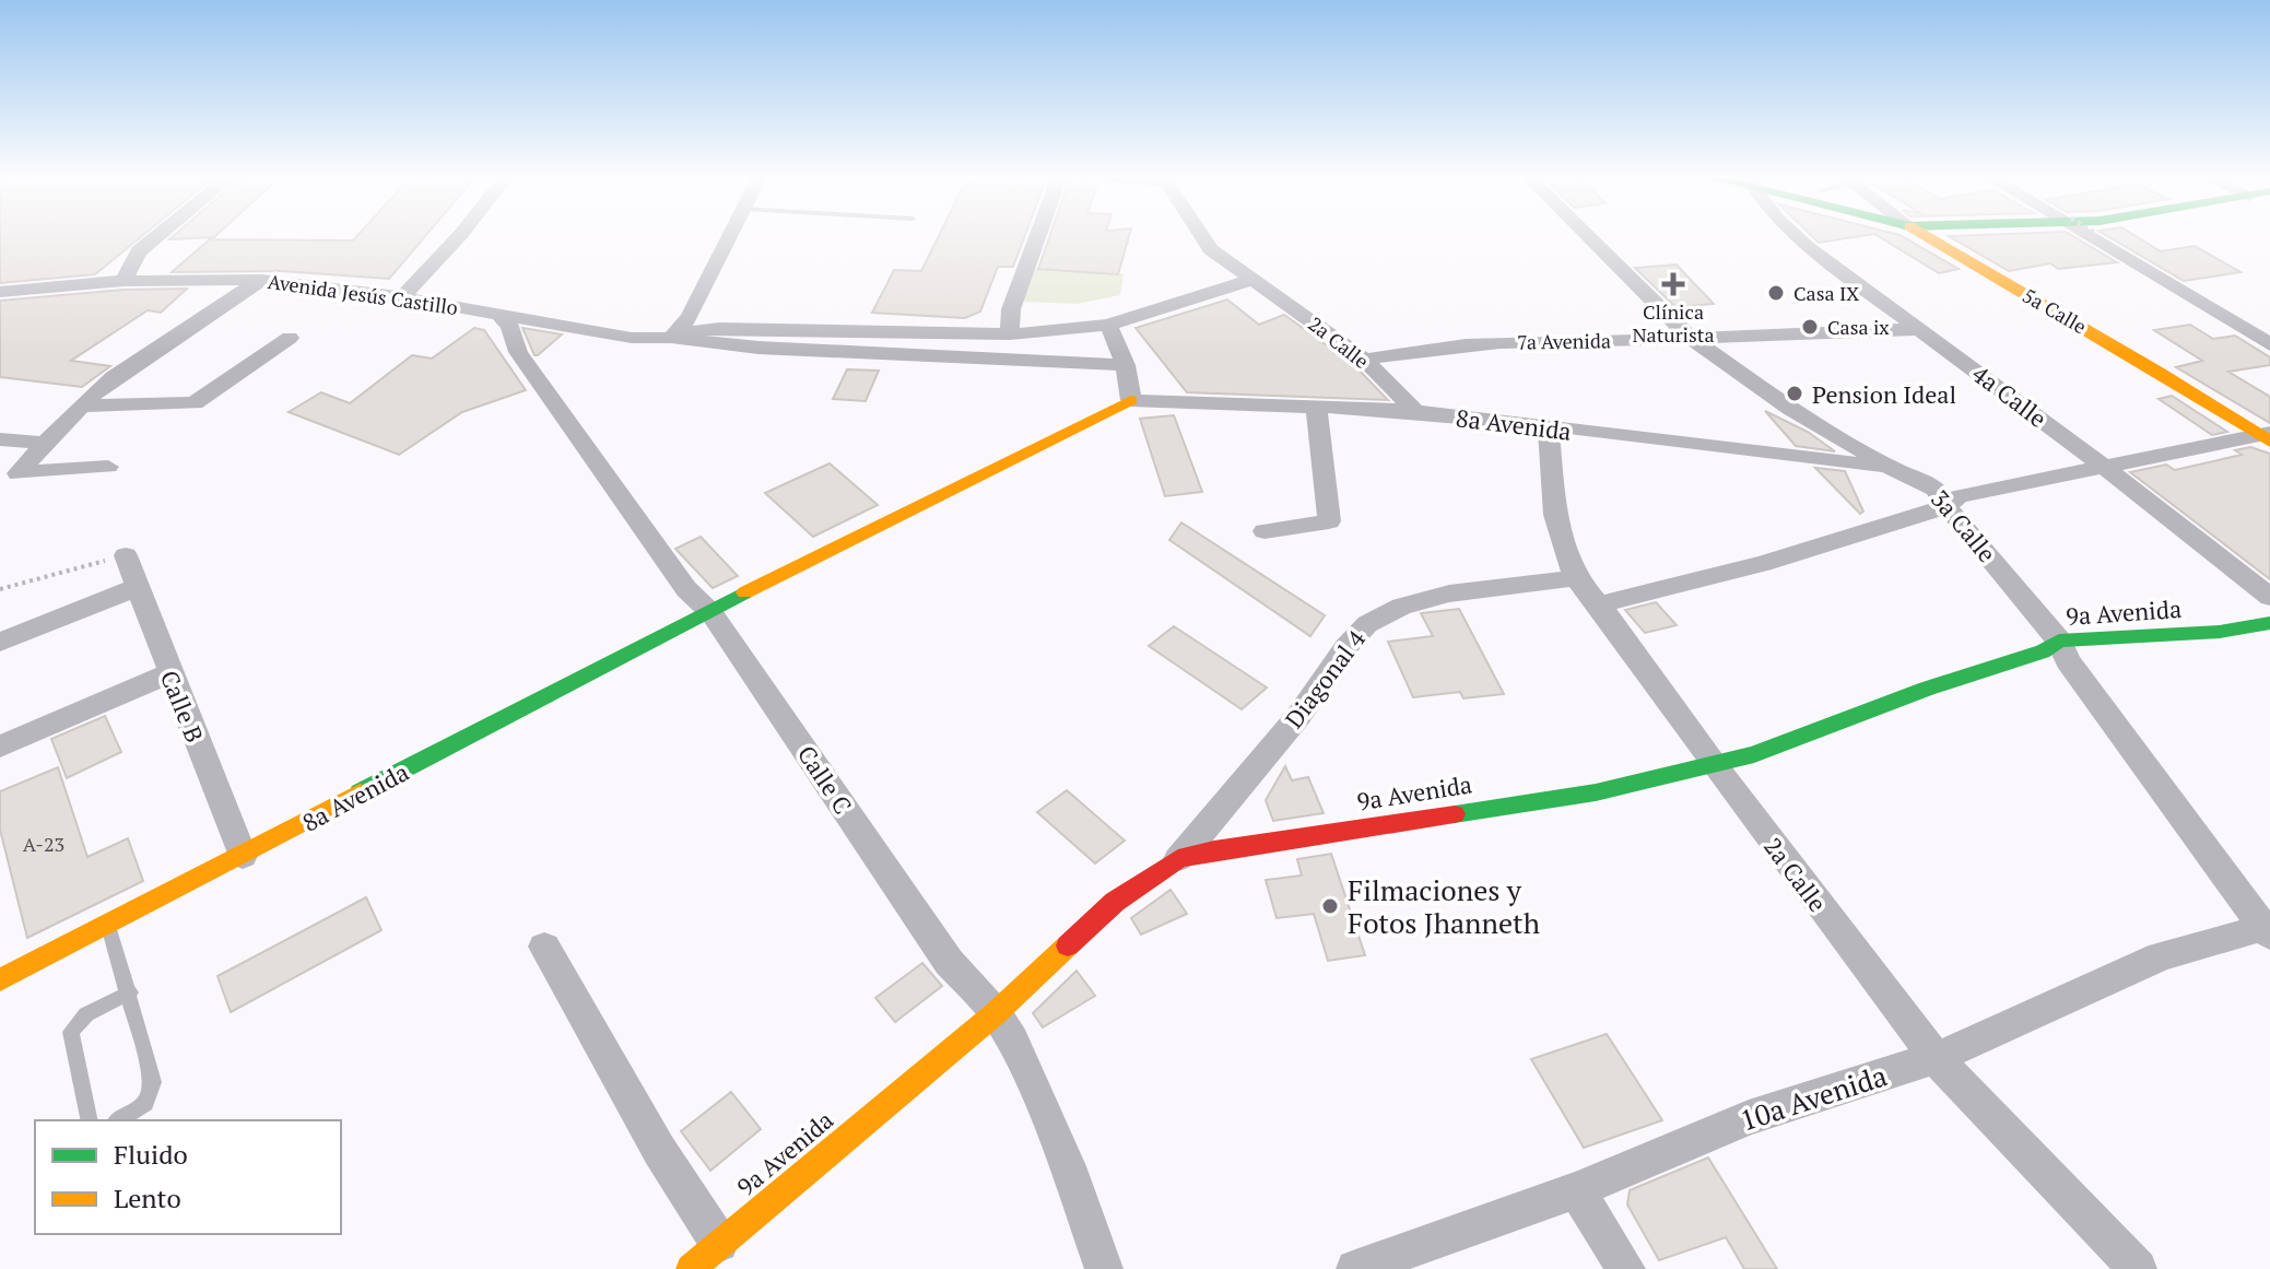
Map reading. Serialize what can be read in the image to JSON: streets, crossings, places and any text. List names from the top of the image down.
{
  "streets": {
    "street": [
      "Avenida Jesús Castillo",
      "5a Calle",
      "7a Avenida",
      "2a Calle",
      "4a Calle",
      "8a Avenida",
      "3a Calle",
      "9a Avenida",
      "Diagonal 4",
      "Calle B",
      "Calle C",
      "10a Avenida"
    ]
  },
  "crossings": [
    ["Avenida Jesús Castillo", "2a Calle"],
    ["Avenida Jesús Castillo", "Calle C"],
    ["7a Avenida", "2a Calle"],
    ["7a Avenida", "4a Calle"],
    ["7a Avenida", "3a Calle"],
    ["2a Calle", "8a Avenida"],
    ["2a Calle", "9a Avenida"],
    ["2a Calle", "Diagonal 4"],
    ["2a Calle", "10a Avenida"],
    ["8a Avenida", "3a Calle"],
    ["8a Avenida", "Calle B"],
    ["8a Avenida", "Calle C"],
    ["3a Calle", "9a Avenida"],
    ["3a Calle", "10a Avenida"],
    ["9a Avenida", "Diagonal 4"],
    ["9a Avenida", "Calle C"]
  ],
  "places": {
    "health": ["Clínica Naturista"],
    "other": [
      "Casa IX",
      "Casa ix",
      "Pension Ideal",
      "Filmaciones y Fotos Jhanneth"
    ]
  },
  "house_numbers": ["A-23"],
  "legend": ["Fluido", "Lento"]
}
